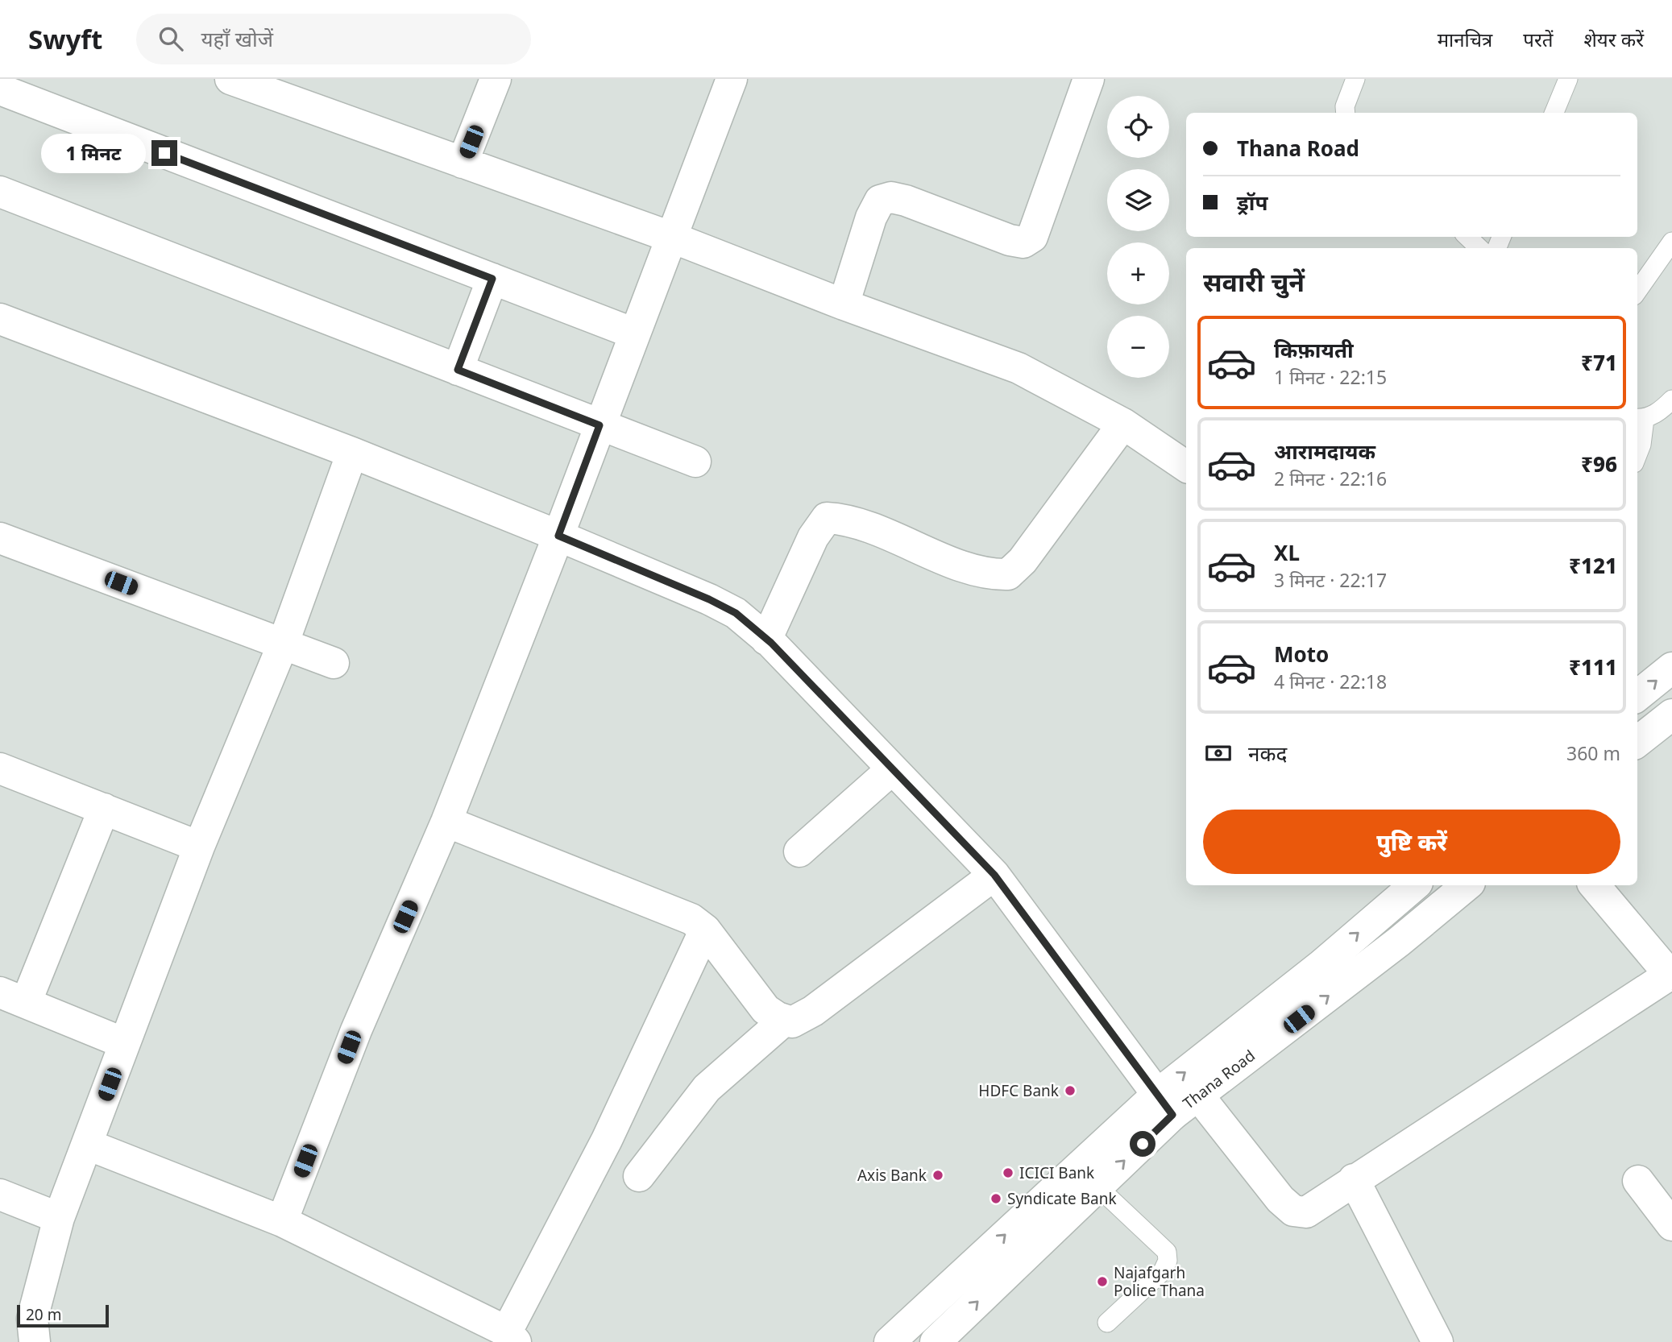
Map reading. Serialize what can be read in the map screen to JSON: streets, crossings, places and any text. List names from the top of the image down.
{
  "streets": {
    "street": ["Thana Road"]
  },
  "places": [
    "HDFC Bank",
    "ICICI Bank",
    "Axis Bank",
    "Syndicate Bank",
    "Najafgarh Police Thana"
  ],
  "scale_bar": "20 m",
  "page": {
    "header": "Swyft",
    "search": "यहाँ खोजें",
    "nav": ["मानचित्र", "परतें", "शेयर करें"],
    "map_buttons": ["+", "−"],
    "banner": ["Thana Road", "ड्रॉप"],
    "bubble": "1 मिनट",
    "heading": "सवारी चुनें",
    "list": [
      {
        "name": "किफ़ायती",
        "note": "1 मिनट · 22:15",
        "value": "₹71"
      },
      {
        "name": "आरामदायक",
        "note": "2 मिनट · 22:16",
        "value": "₹96"
      },
      {
        "name": "XL",
        "note": "3 मिनट · 22:17",
        "value": "₹121"
      },
      {
        "name": "Moto",
        "note": "4 मिनट · 22:18",
        "value": "₹111"
      }
    ],
    "pay": ["नकद", "360 m"],
    "buttons": "पुष्टि करें",
    "scale": "20 m"
  }
}
